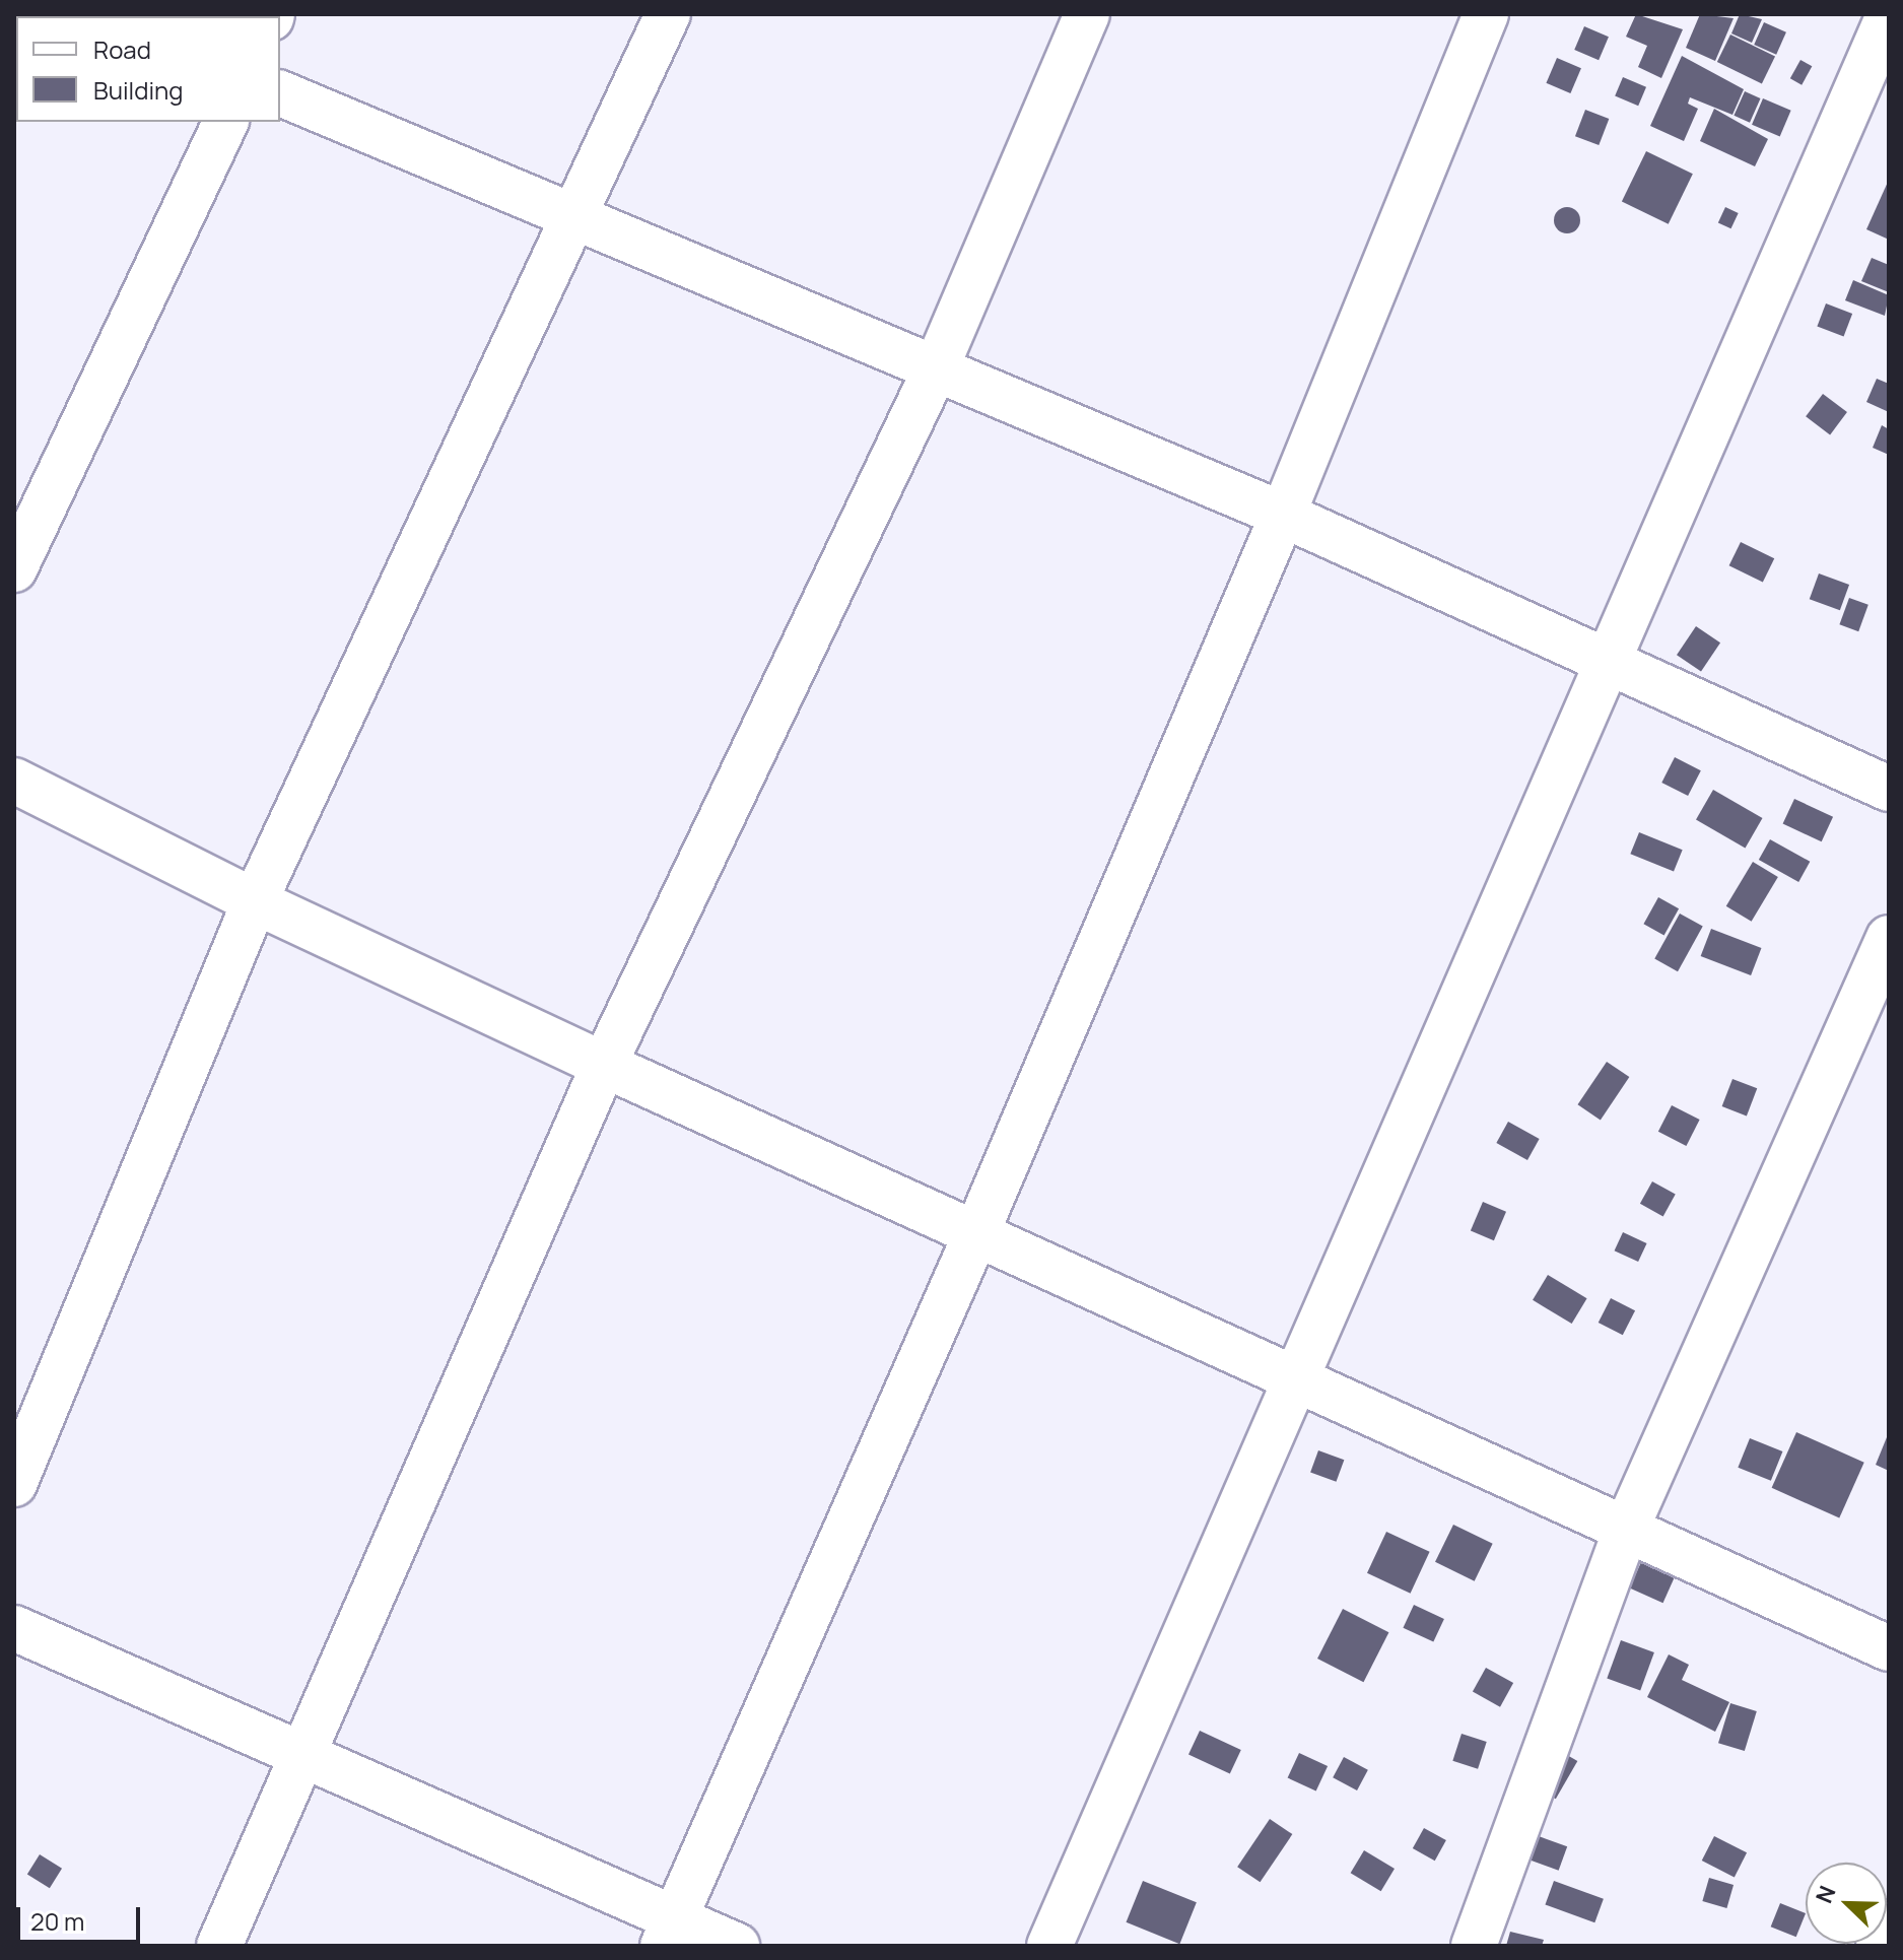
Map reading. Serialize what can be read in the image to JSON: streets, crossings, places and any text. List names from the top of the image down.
{
  "legend": ["Road", "Building"],
  "scale_bar": "20 m",
  "north": "top left"
}
